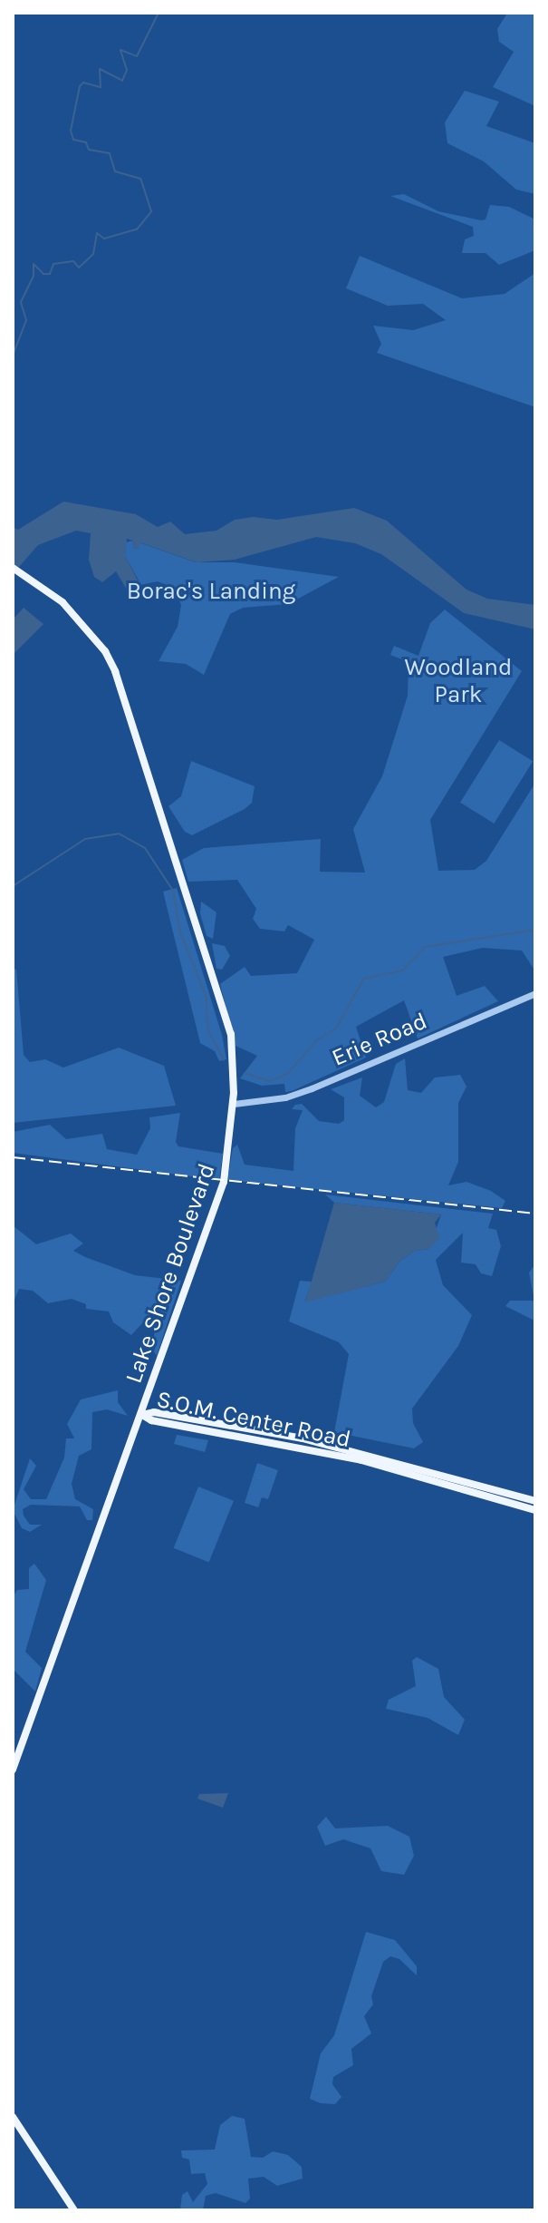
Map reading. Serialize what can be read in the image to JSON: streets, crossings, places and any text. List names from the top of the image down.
{
  "streets": {
    "main road": ["Lake Shore Boulevard", "S.O.M. Center Road"],
    "street": ["Erie Road"]
  },
  "crossings": [
    ["Erie Road", "Lake Shore Boulevard"],
    ["Lake Shore Boulevard", "S.O.M. Center Road"]
  ],
  "parks": ["Borac's Landing", "Woodland Park"]
}
